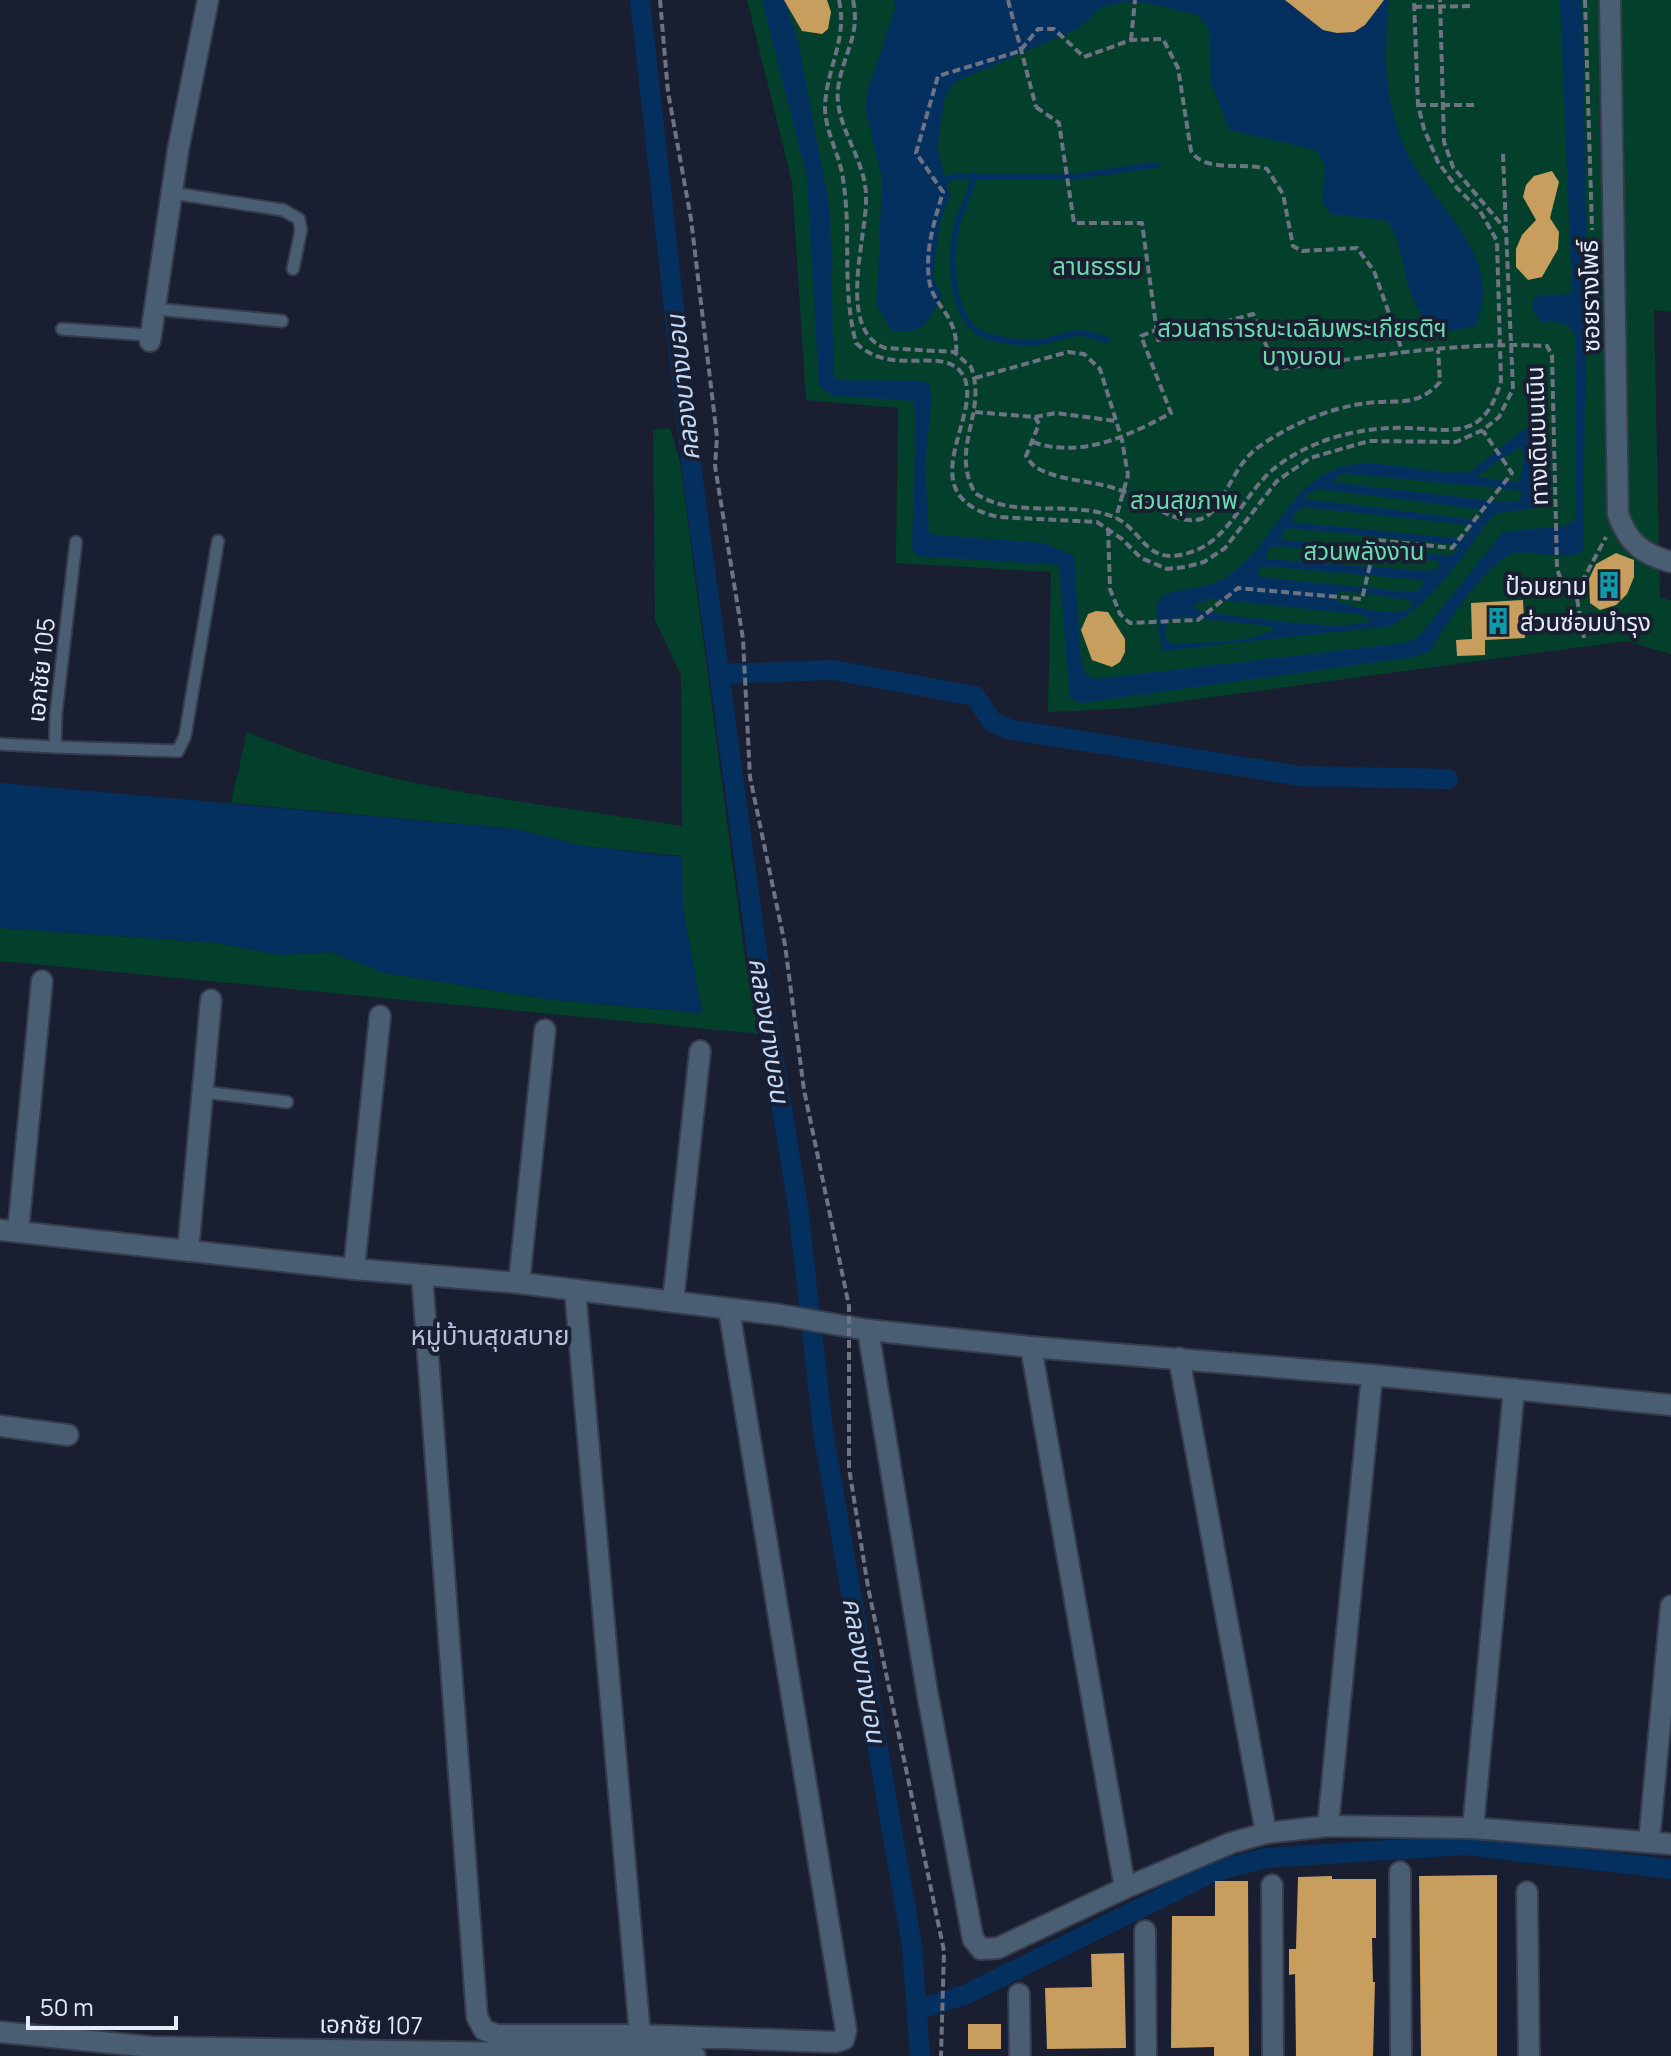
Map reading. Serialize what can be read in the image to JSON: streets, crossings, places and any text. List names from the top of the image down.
{
  "streets": {
    "street": ["ซอยรางโพธิ์", "เอกชัย 107"],
    "lane": ["เอกชัย 105"],
    "path": ["ทางเดินบนเนิน"]
  },
  "districts": ["หมู่บ้านสุขสบาย"],
  "water": ["คลองบางบอน"],
  "parks": [
    "ลานธรรม",
    "สวนสาธารณะเฉลิมพระเกียรติฯ บางบอน",
    "สวนสุขภาพ",
    "สวนพลังงาน"
  ],
  "places": {
    "building": ["ป้อมยาม", "ส่วนซ่อมบำรุง"]
  },
  "scale_bar": "50 m"
}
